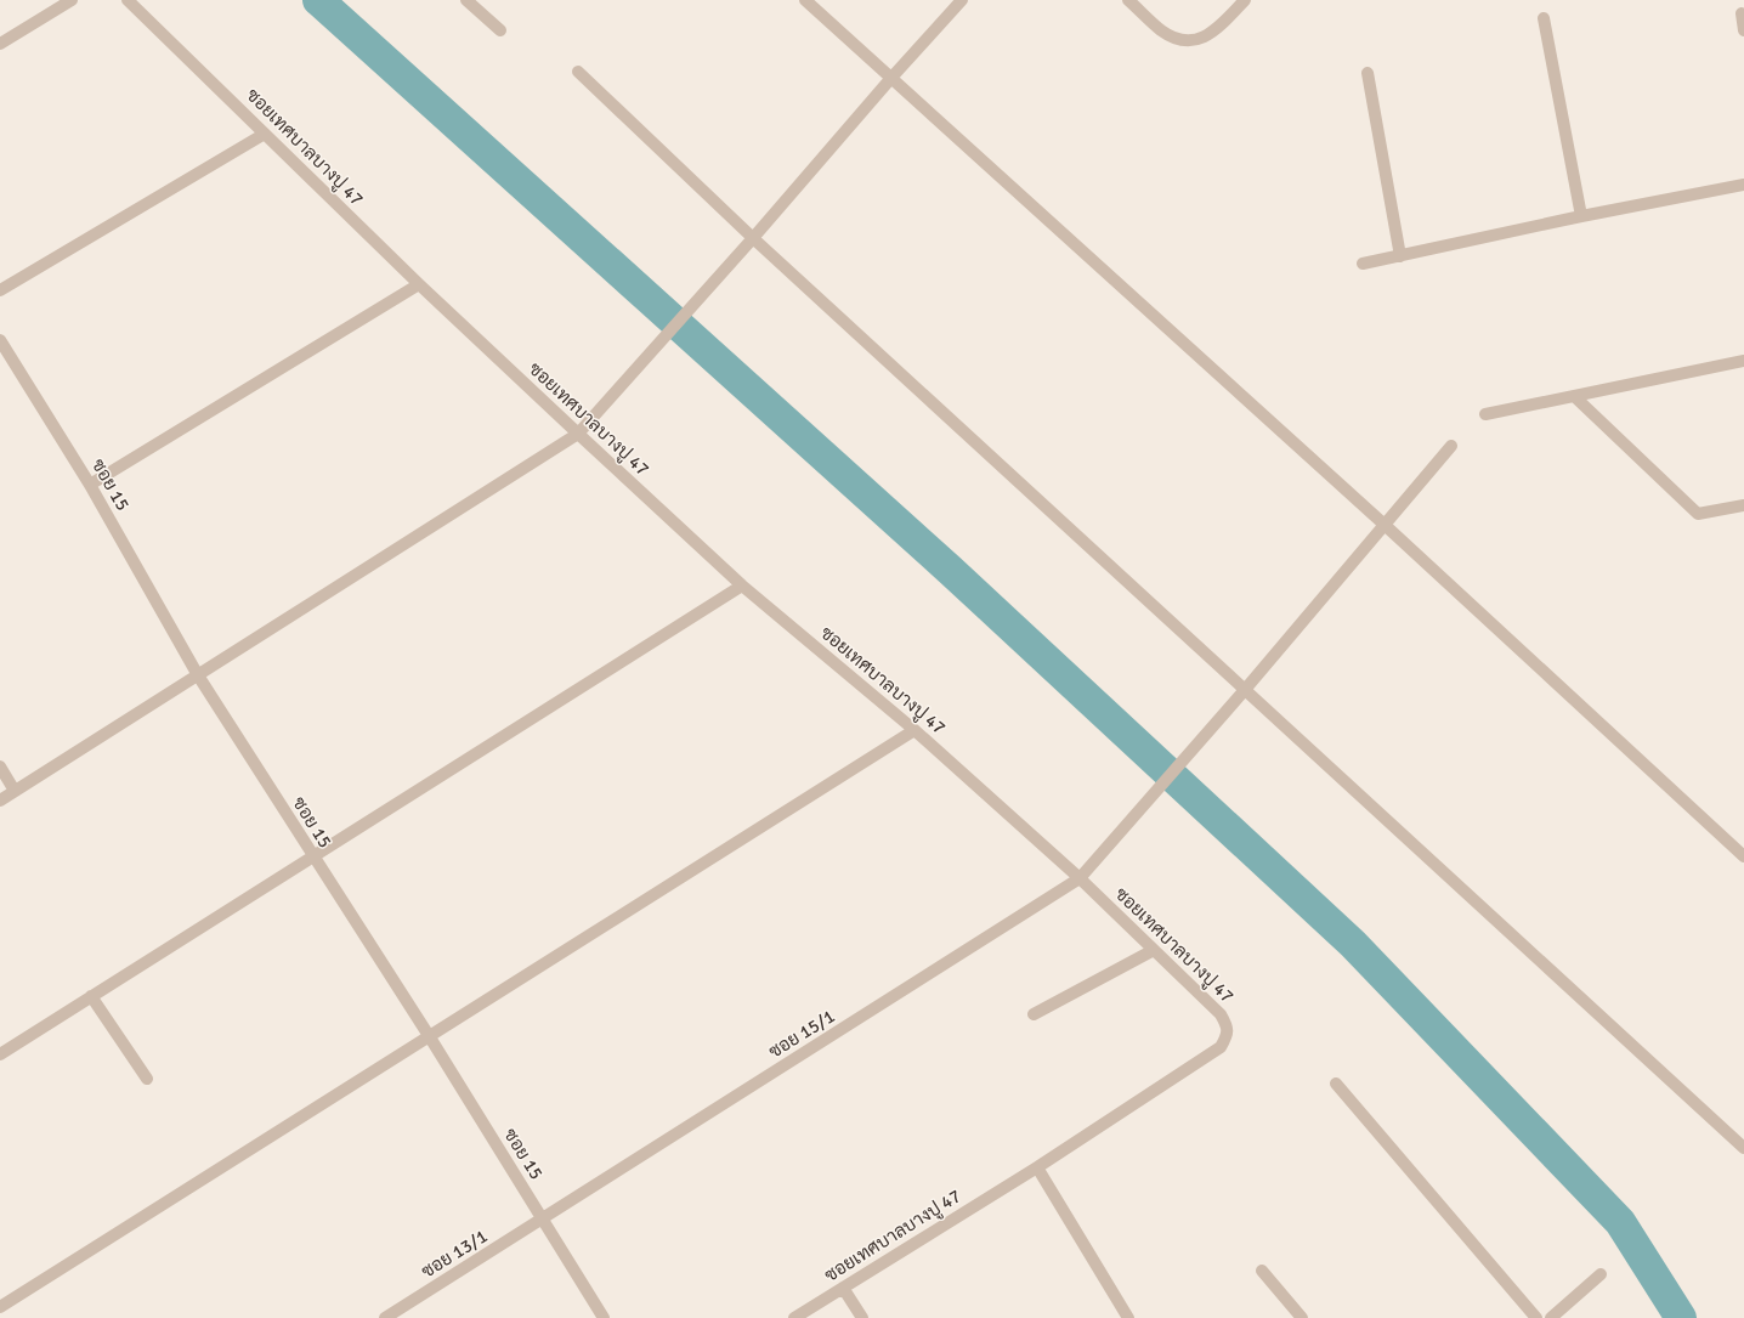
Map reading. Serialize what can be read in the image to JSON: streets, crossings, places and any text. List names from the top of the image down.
{
  "streets": {
    "street": [
      "ซอยเทศบาลบางปู 47",
      "ซอย 15",
      "ซอย 15/1",
      "ซอย 13/1"
    ]
  },
  "crossings": [
    ["ซอยเทศบาลบางปู 47", "ซอย 15/1"],
    ["ซอย 15", "ซอย 15/1"],
    ["ซอย 15", "ซอย 13/1"],
    ["ซอย 15/1", "ซอย 13/1"]
  ]
}
